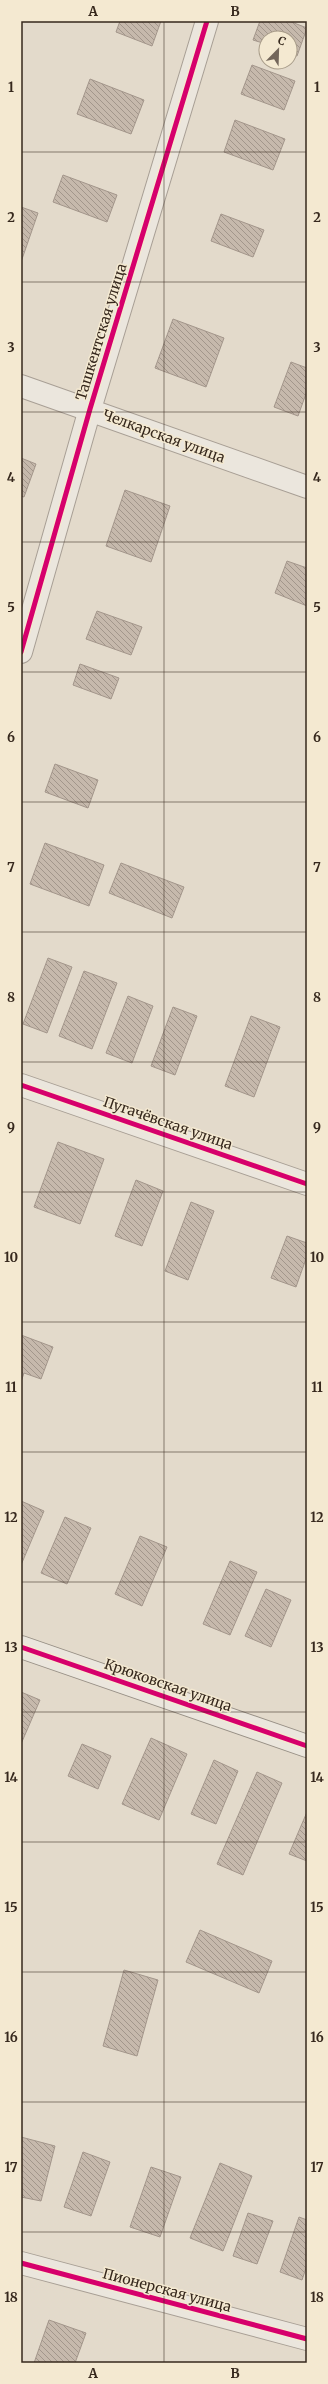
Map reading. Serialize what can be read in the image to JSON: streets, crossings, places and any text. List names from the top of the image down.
{
  "streets": {
    "street": [
      "Ташкентская улица",
      "Челкарская улица",
      "Пугачёвская улица",
      "Крюковская улица",
      "Пионерская улица"
    ]
  },
  "crossings": [
    ["Ташкентская улица", "Челкарская улица"]
  ],
  "north": "top right",
  "grid": {
    "columns": ["A", "B"],
    "rows": [
      "1",
      "2",
      "3",
      "4",
      "5",
      "6",
      "7",
      "8",
      "9",
      "10",
      "11",
      "12",
      "13",
      "14",
      "15",
      "16",
      "17",
      "18"
    ]
  }
}
